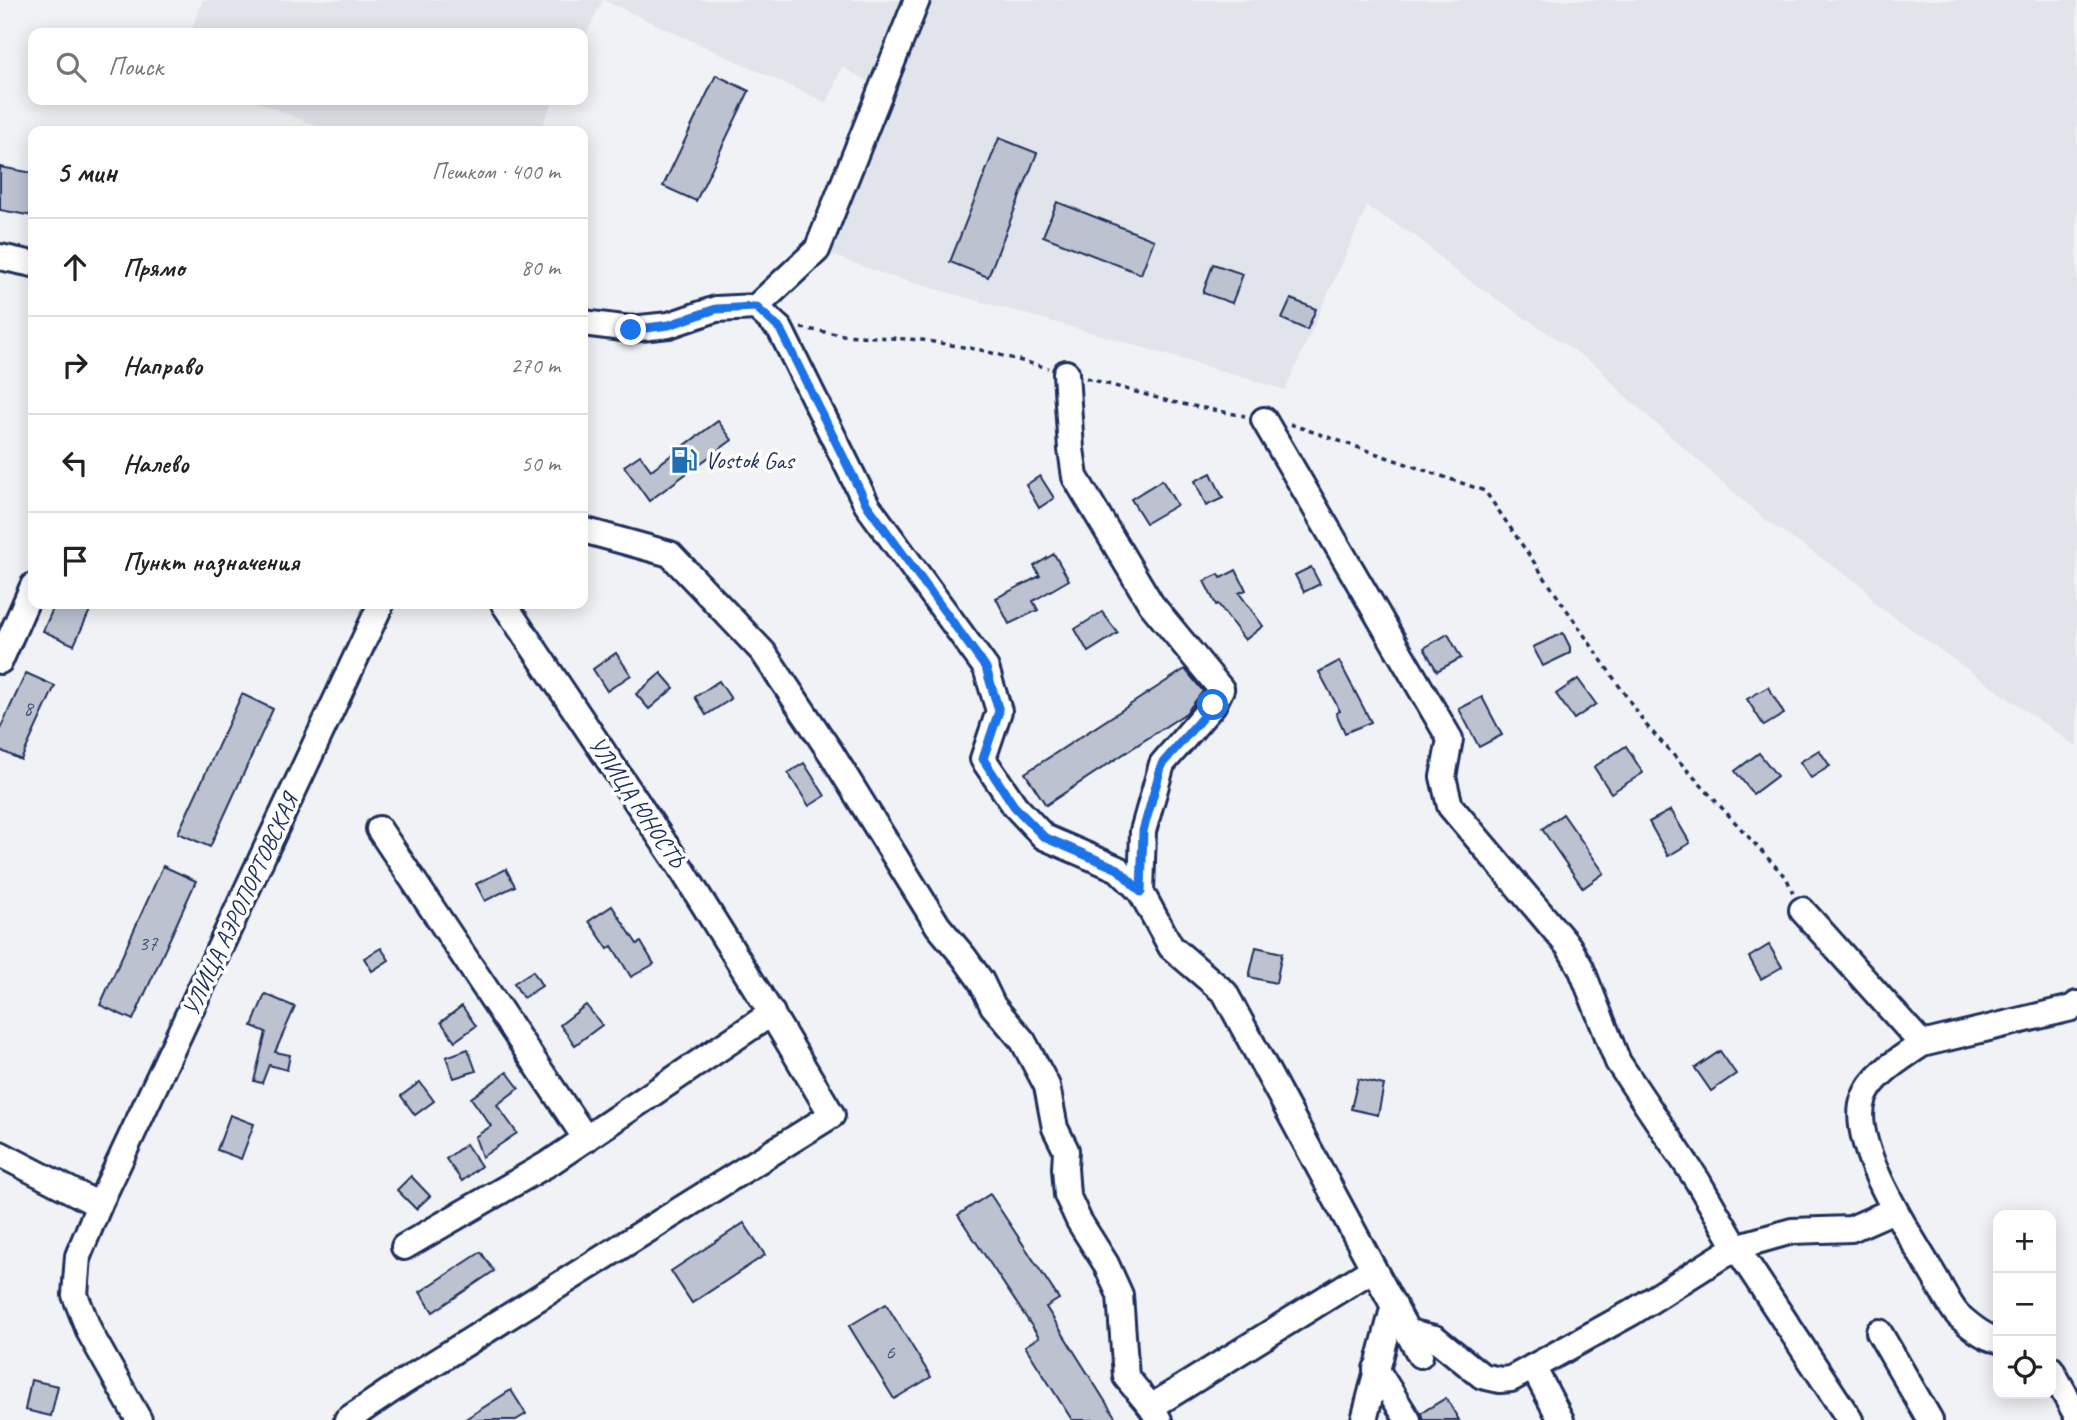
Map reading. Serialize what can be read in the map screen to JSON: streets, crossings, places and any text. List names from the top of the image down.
{
  "streets": {
    "street": ["УЛИЦА ЮНОСТЬ", "УЛИЦА АЭРОПОРТОВСКАЯ"]
  },
  "places": {
    "fuel station": ["Vostok Gas"]
  },
  "house_numbers": ["8", "37", "6"],
  "page": {
    "search": "Поиск",
    "heading": ["5 мин", "Пешком · 400 m"],
    "list": [
      ["Прямо", "80 m"],
      ["Направо", "270 m"],
      ["Налево", "50 m"],
      "Пункт назначения"
    ],
    "map_buttons": ["+", "−"]
  }
}
